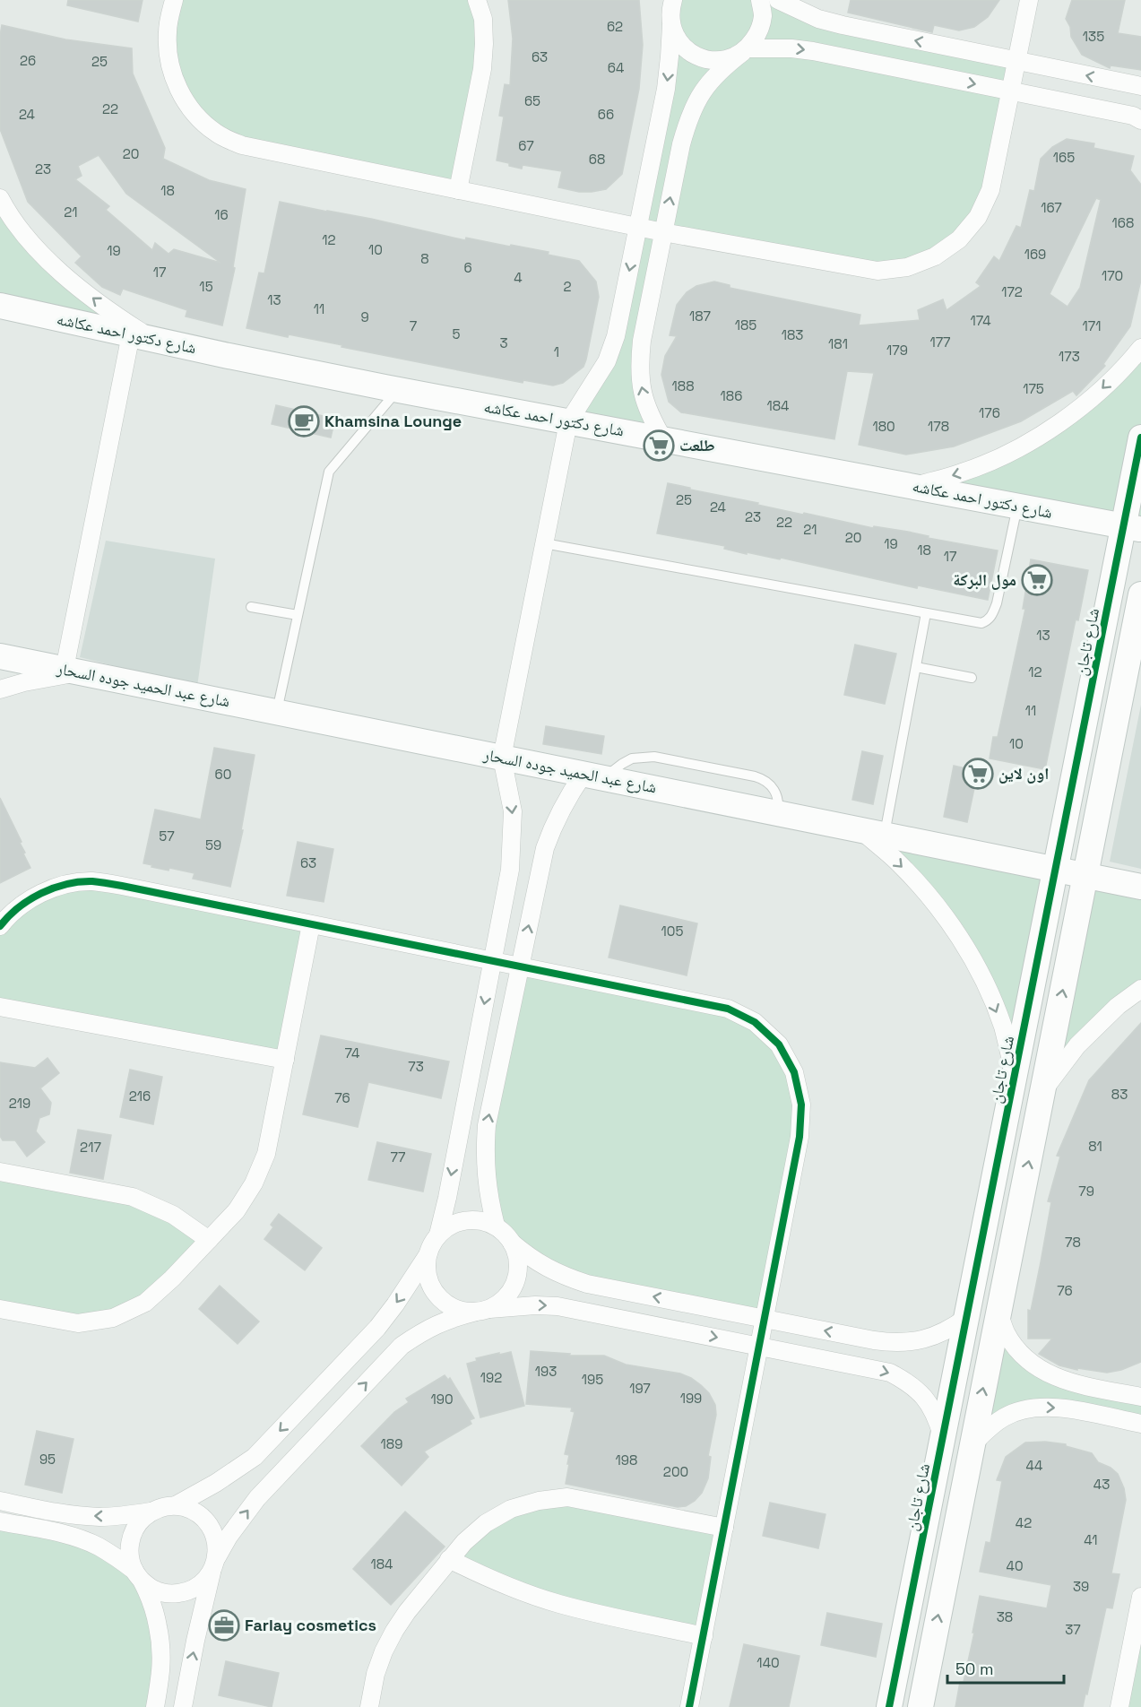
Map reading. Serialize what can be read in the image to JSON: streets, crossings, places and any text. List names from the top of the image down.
{
  "streets": {
    "street": ["شارع دكتور احمد عكاشه", "شارع تاجان", "شارع عبد الحميد جوده السحار"]
  },
  "crossings": [
    ["شارع دكتور احمد عكاشه", "شارع تاجان"],
    ["شارع تاجان", "شارع عبد الحميد جوده السحار"]
  ],
  "places": {
    "cafe": ["Khamsina Lounge"],
    "supermarket": ["طلعت", "مول البركة", "اون لاين"],
    "office": ["Farlay cosmetics"]
  },
  "house_numbers": [
    "62",
    "135",
    "63",
    "26",
    "25",
    "64",
    "65",
    "22",
    "24",
    "66",
    "67",
    "20",
    "165",
    "68",
    "23",
    "18",
    "167",
    "21",
    "16",
    "168",
    "12",
    "10",
    "19",
    "169",
    "8",
    "6",
    "17",
    "170",
    "4",
    "15",
    "2",
    "172",
    "13",
    "11",
    "187",
    "9",
    "174",
    "185",
    "7",
    "171",
    "5",
    "183",
    "177",
    "3",
    "181",
    "179",
    "1",
    "173",
    "188",
    "175",
    "186",
    "184",
    "176",
    "180",
    "178",
    "25",
    "24",
    "23",
    "22",
    "21",
    "20",
    "19",
    "18",
    "17",
    "13",
    "12",
    "11",
    "10",
    "60",
    "57",
    "59",
    "63",
    "105",
    "74",
    "73",
    "83",
    "216",
    "76",
    "219",
    "81",
    "217",
    "77",
    "79",
    "78",
    "76",
    "193",
    "192",
    "195",
    "197",
    "199",
    "190",
    "189",
    "95",
    "198",
    "44",
    "200",
    "43",
    "42",
    "41",
    "184",
    "40",
    "39",
    "38",
    "37",
    "140"
  ],
  "scale_bar": "50 m"
}
